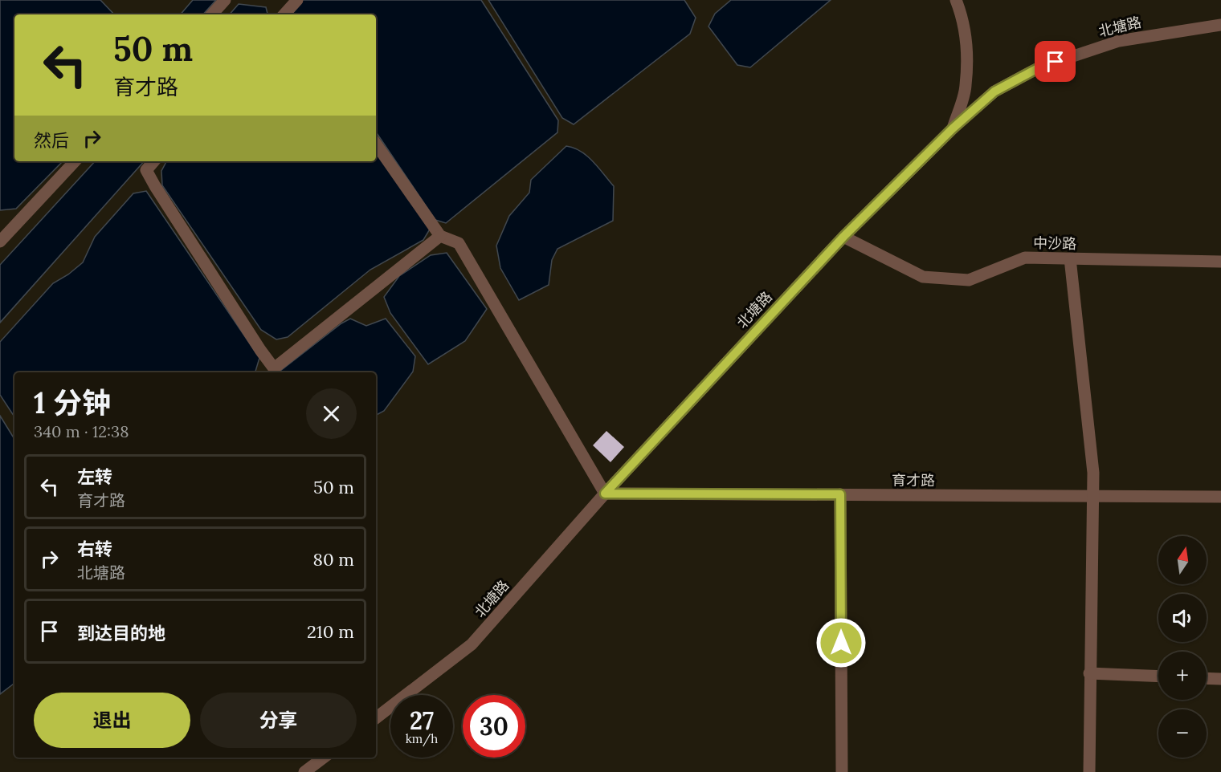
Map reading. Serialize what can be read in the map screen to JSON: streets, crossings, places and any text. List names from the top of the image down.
{
  "streets": {
    "street": ["北塘路", "中沙路", "育才路"]
  },
  "crossings": [
    ["北塘路", "中沙路"],
    ["北塘路", "育才路"]
  ],
  "north": "top",
  "page": {
    "turn": ["50 m", "育才路"],
    "then": "然后",
    "heading": ["1 分钟", "340 m · 12:38"],
    "list": [
      {
        "name": "左转",
        "note": "育才路",
        "value": "50 m"
      },
      {
        "name": "右转",
        "note": "北塘路",
        "value": "80 m"
      },
      {
        "name": "到达目的地",
        "value": "210 m"
      }
    ],
    "map_buttons": ["+", "−"],
    "buttons": ["退出", "分享"],
    "speed": "27 km/h",
    "limit": "30"
  }
}
